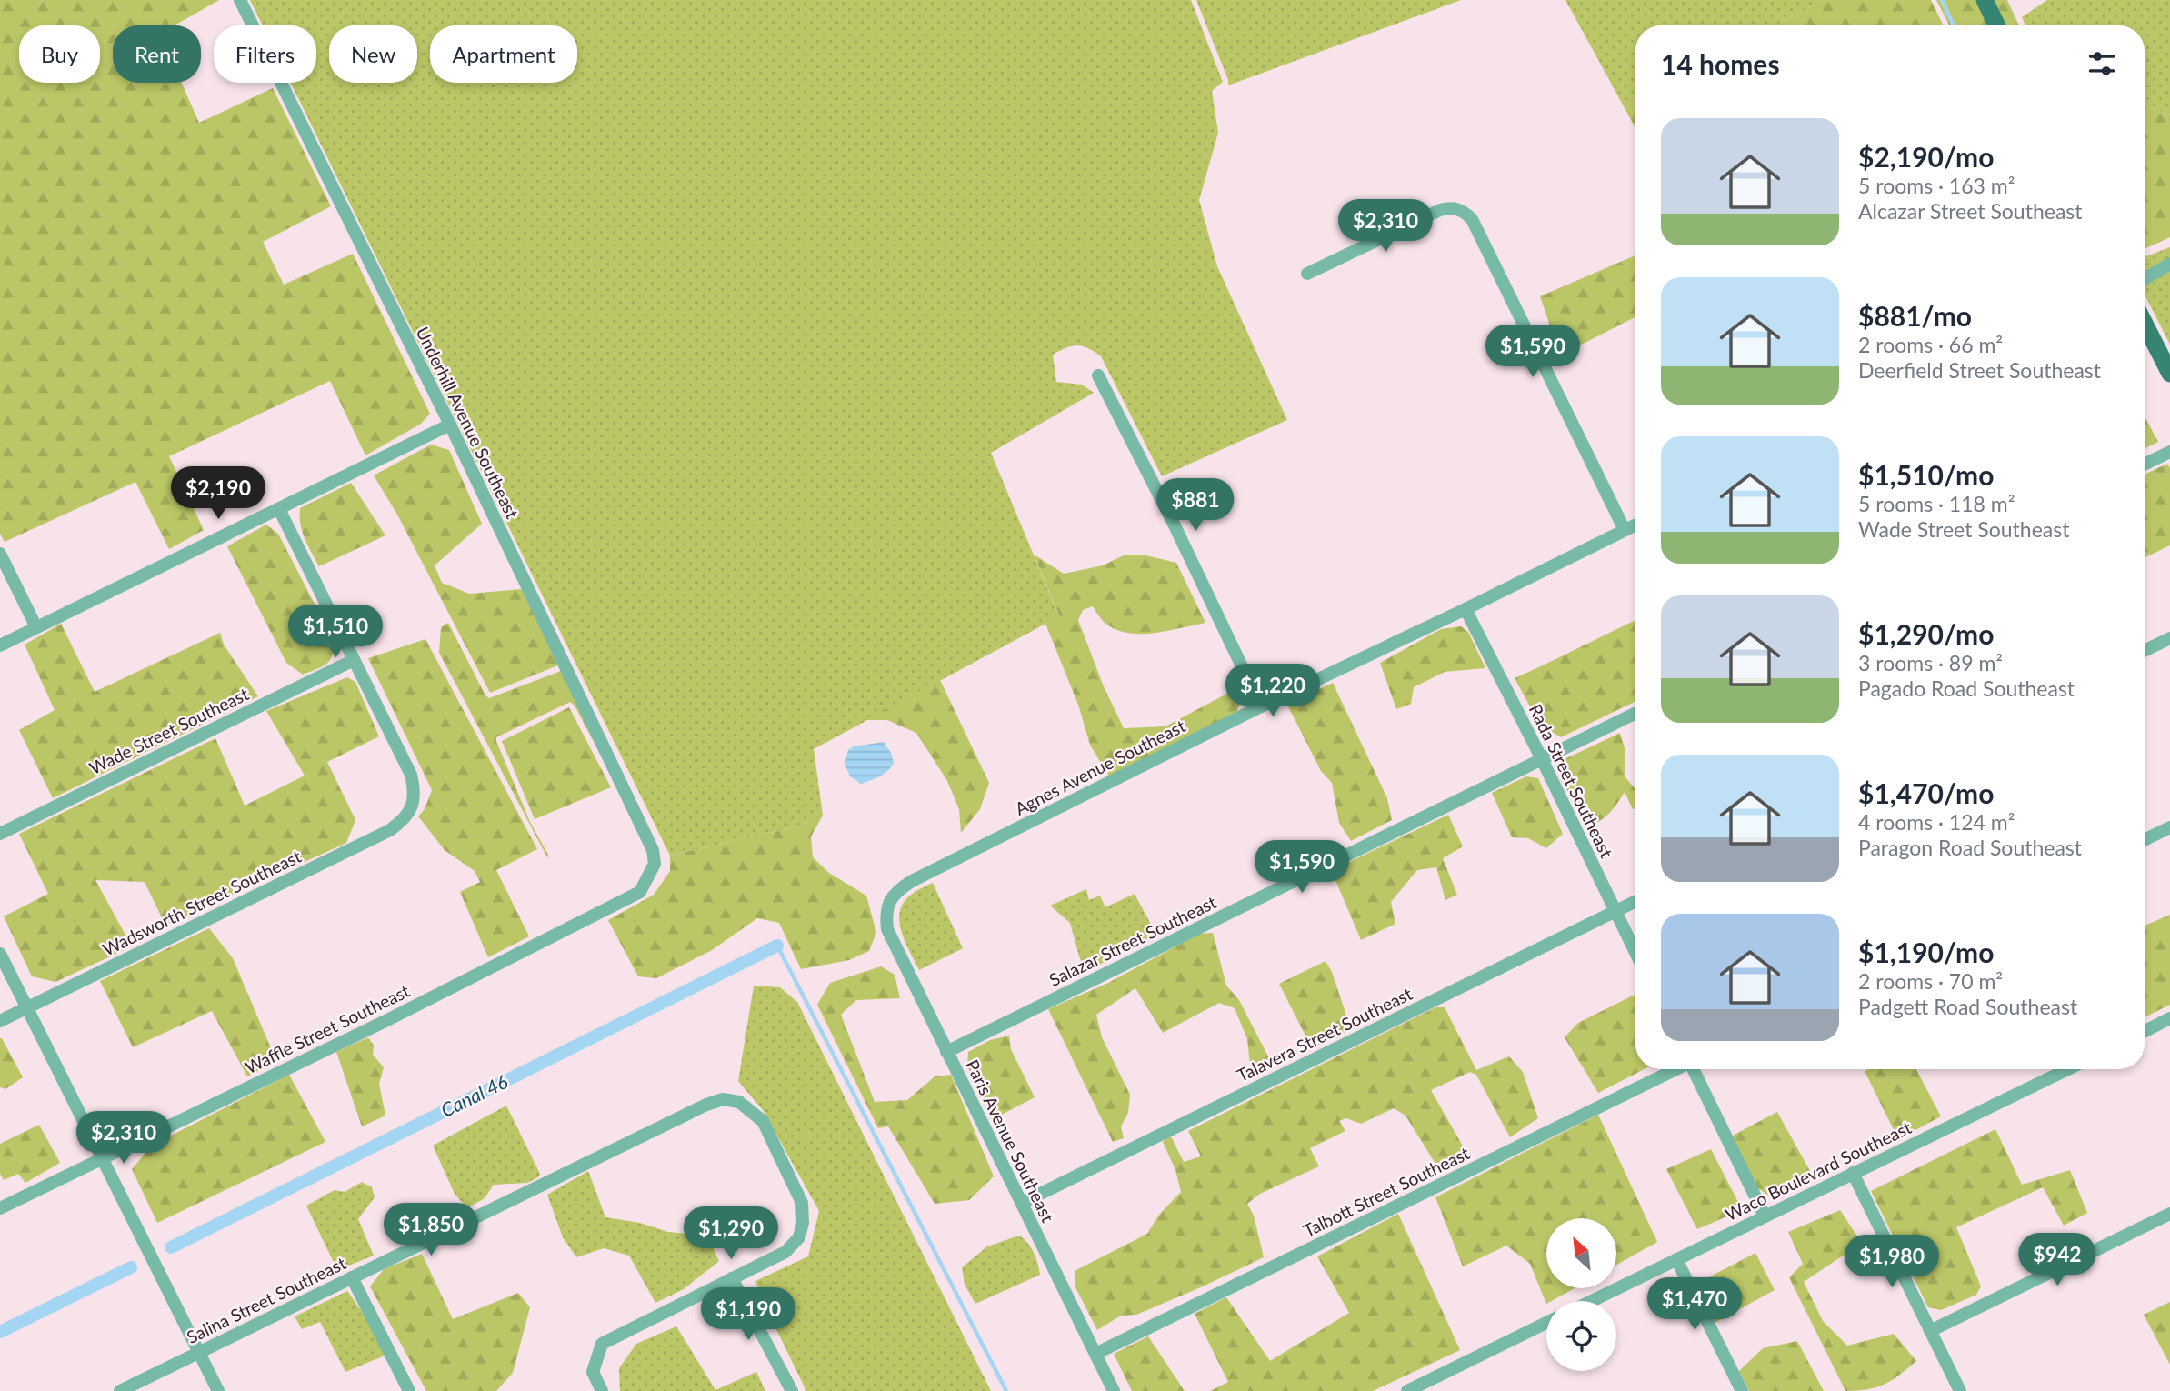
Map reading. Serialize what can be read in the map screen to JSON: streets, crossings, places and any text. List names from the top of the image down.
{
  "streets": {
    "street": [
      "Underhill Avenue Southeast",
      "Wade Street Southeast",
      "Agnes Avenue Southeast",
      "Rada Street Southeast",
      "Wadsworth Street Southeast",
      "Salazar Street Southeast",
      "Waffle Street Southeast",
      "Talavera Street Southeast",
      "Paris Avenue Southeast",
      "Waco Boulevard Southeast",
      "Talbott Street Southeast",
      "Salina Street Southeast"
    ]
  },
  "crossings": [
    ["Underhill Avenue Southeast", "Waffle Street Southeast"],
    ["Wade Street Southeast", "Wadsworth Street Southeast"],
    ["Agnes Avenue Southeast", "Rada Street Southeast"],
    ["Agnes Avenue Southeast", "Paris Avenue Southeast"],
    ["Rada Street Southeast", "Salazar Street Southeast"],
    ["Rada Street Southeast", "Talavera Street Southeast"],
    ["Salazar Street Southeast", "Paris Avenue Southeast"],
    ["Talavera Street Southeast", "Paris Avenue Southeast"],
    ["Paris Avenue Southeast", "Talbott Street Southeast"]
  ],
  "water": ["Canal 46"],
  "north": "top left",
  "page": {
    "chip": [
      "Buy",
      "Rent",
      "Filters",
      "New",
      "Apartment"
    ],
    "heading": "14 homes",
    "list": [
      {
        "name": "$2,190/mo",
        "note": "5 rooms · 163 m² · Alcazar Street Southeast"
      },
      {
        "name": "$881/mo",
        "note": "2 rooms · 66 m² · Deerfield Street Southeast"
      },
      {
        "name": "$1,510/mo",
        "note": "5 rooms · 118 m² · Wade Street Southeast"
      },
      {
        "name": "$1,290/mo",
        "note": "3 rooms · 89 m² · Pagado Road Southeast"
      },
      {
        "name": "$1,470/mo",
        "note": "4 rooms · 124 m² · Paragon Road Southeast"
      },
      {
        "name": "$1,190/mo",
        "note": "2 rooms · 70 m² · Padgett Road Southeast"
      }
    ],
    "price": [
      "$2,310",
      "$1,590",
      "$2,190",
      "$881",
      "$1,510",
      "$1,220",
      "$1,590",
      "$2,310",
      "$1,850",
      "$1,290",
      "$942",
      "$1,980",
      "$1,470",
      "$1,190"
    ]
  }
}
